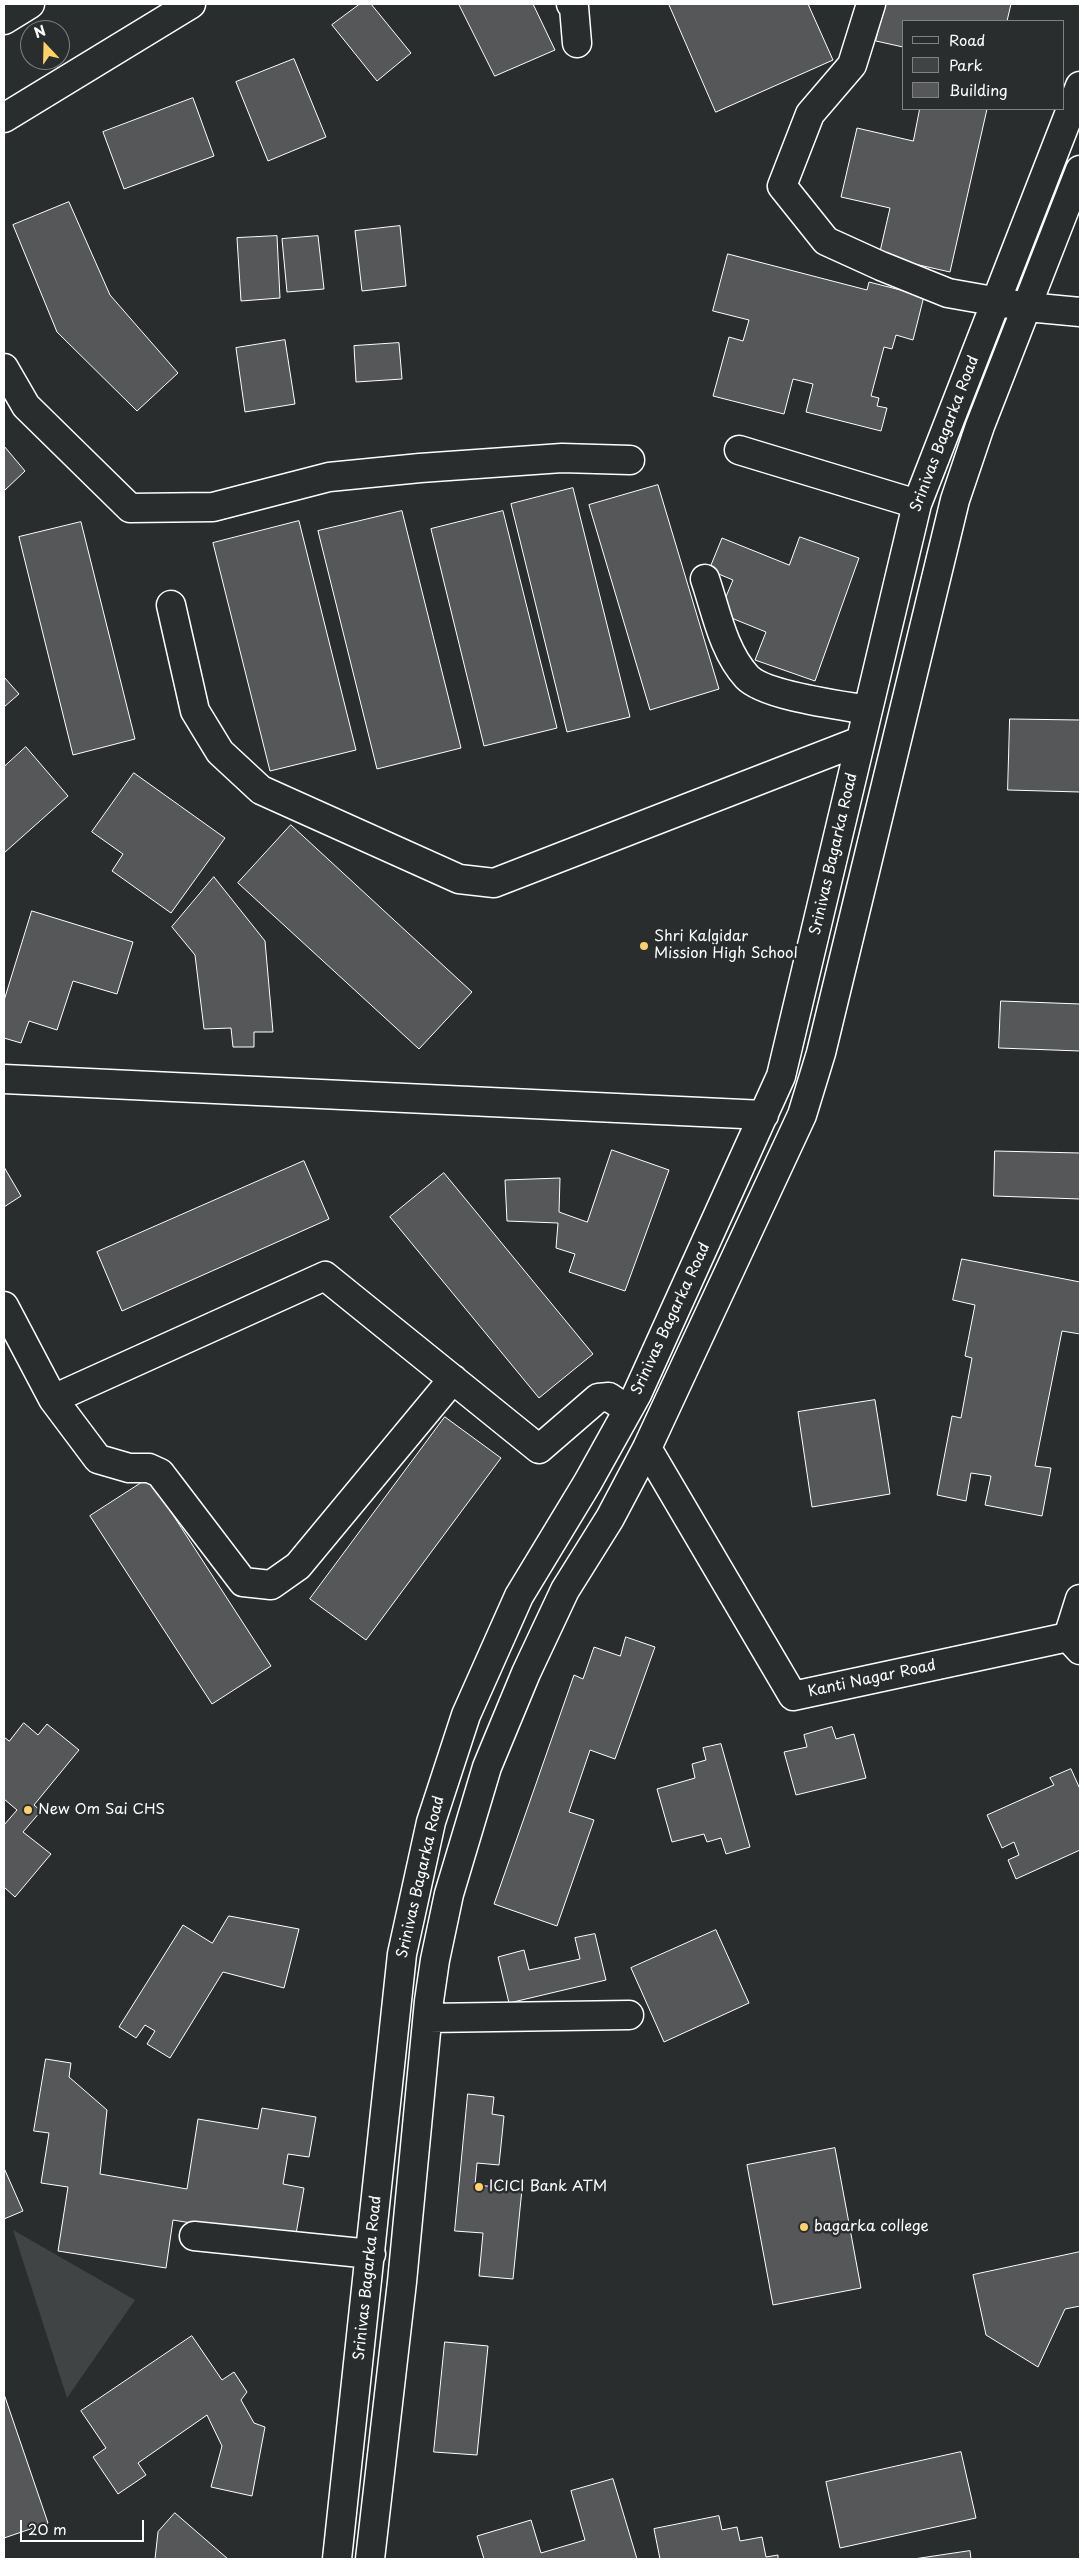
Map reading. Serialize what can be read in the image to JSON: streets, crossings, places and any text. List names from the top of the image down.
{
  "streets": {
    "street": ["Srinivas Bagarka Road", "Kanti Nagar Road"]
  },
  "crossings": [
    ["Srinivas Bagarka Road", "Kanti Nagar Road"]
  ],
  "places": [
    "Shri Kalgidar Mission High School",
    "New Om Sai CHS",
    "ICICI Bank ATM",
    "bagarka college"
  ],
  "legend": ["Road", "Park", "Building"],
  "scale_bar": "20 m",
  "north": "top"
}
